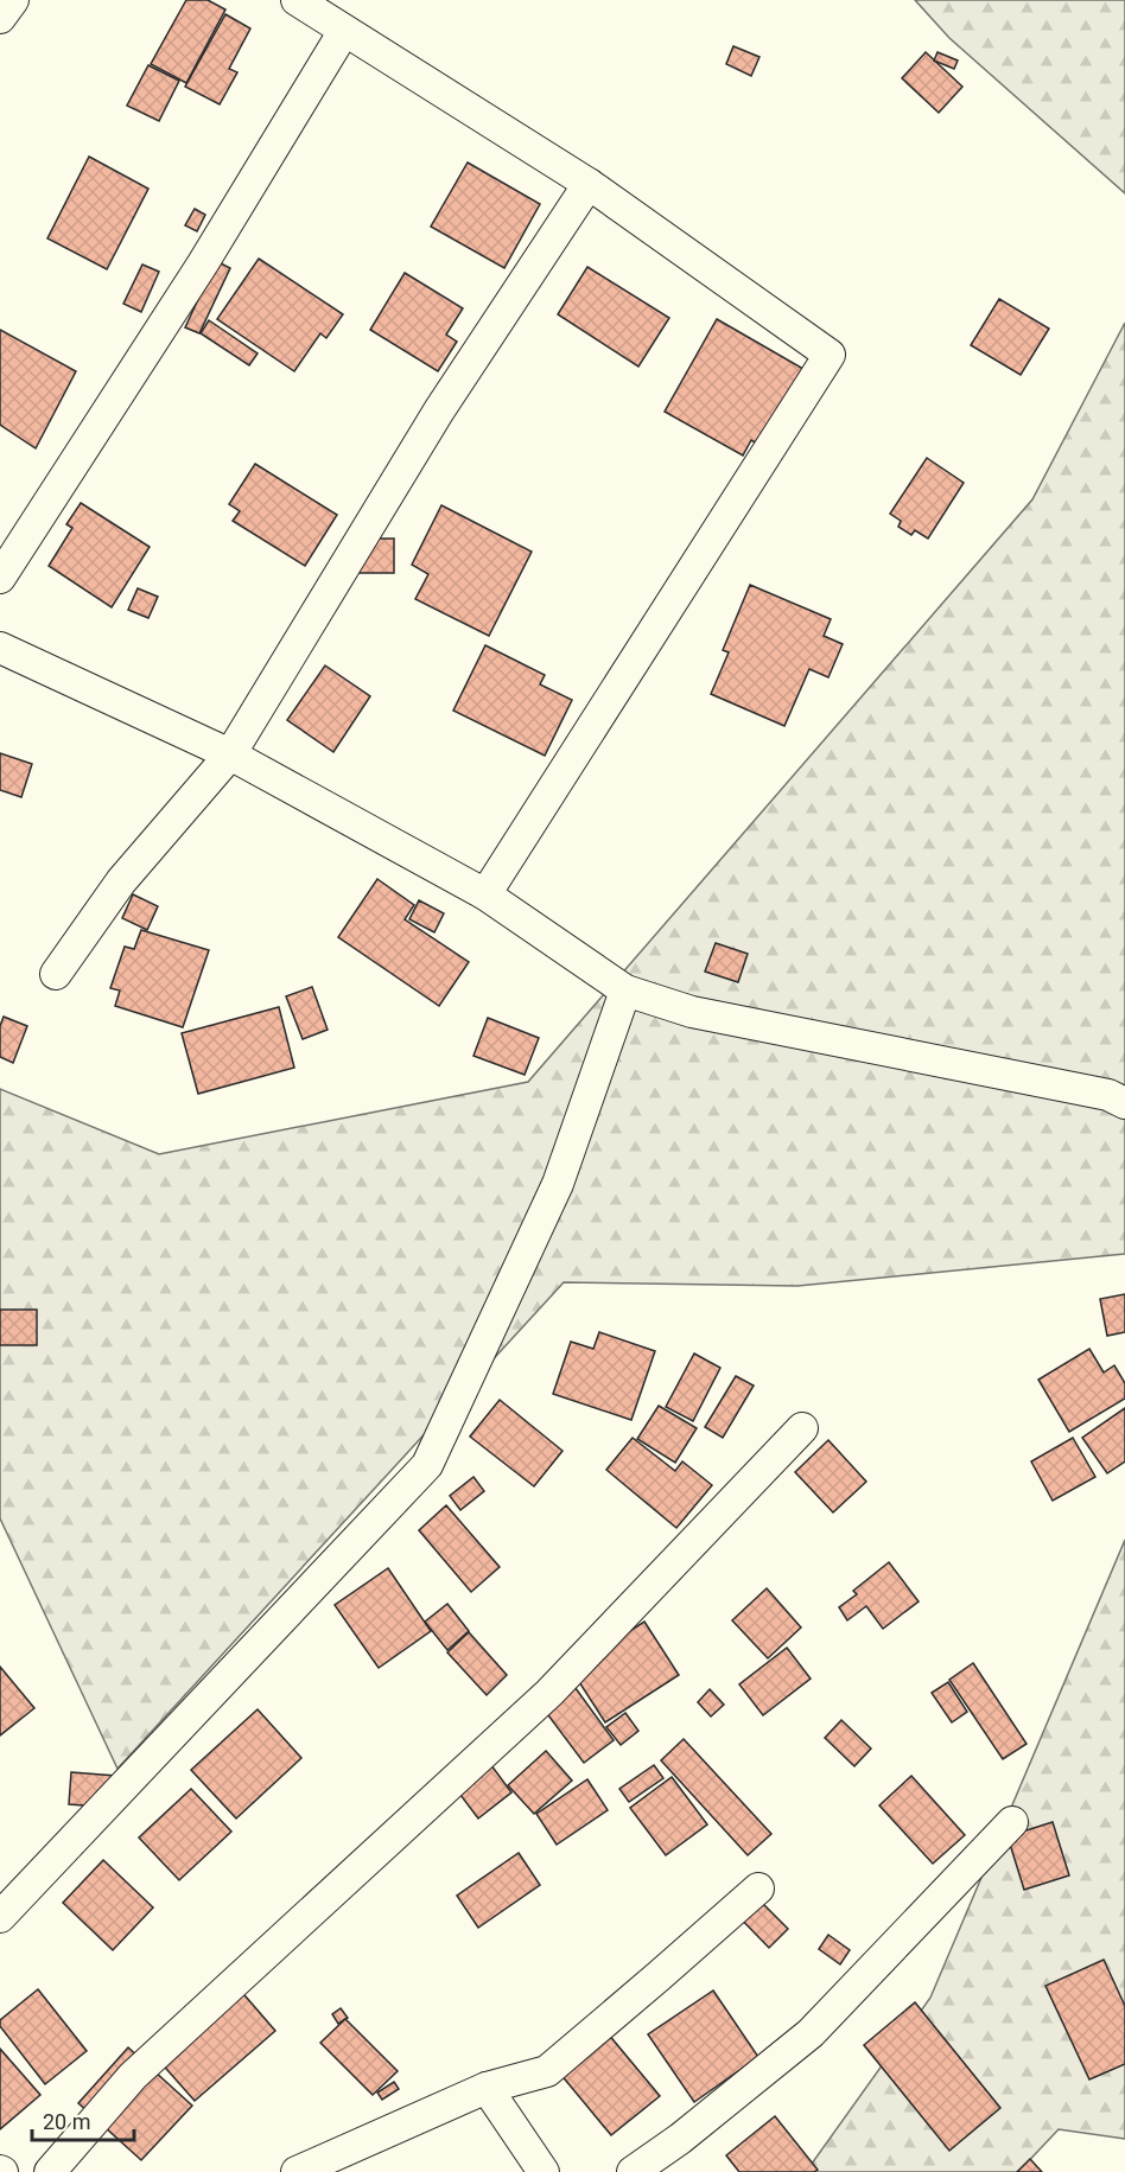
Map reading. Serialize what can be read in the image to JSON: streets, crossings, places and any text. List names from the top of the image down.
{
  "scale_bar": "20 m"
}
